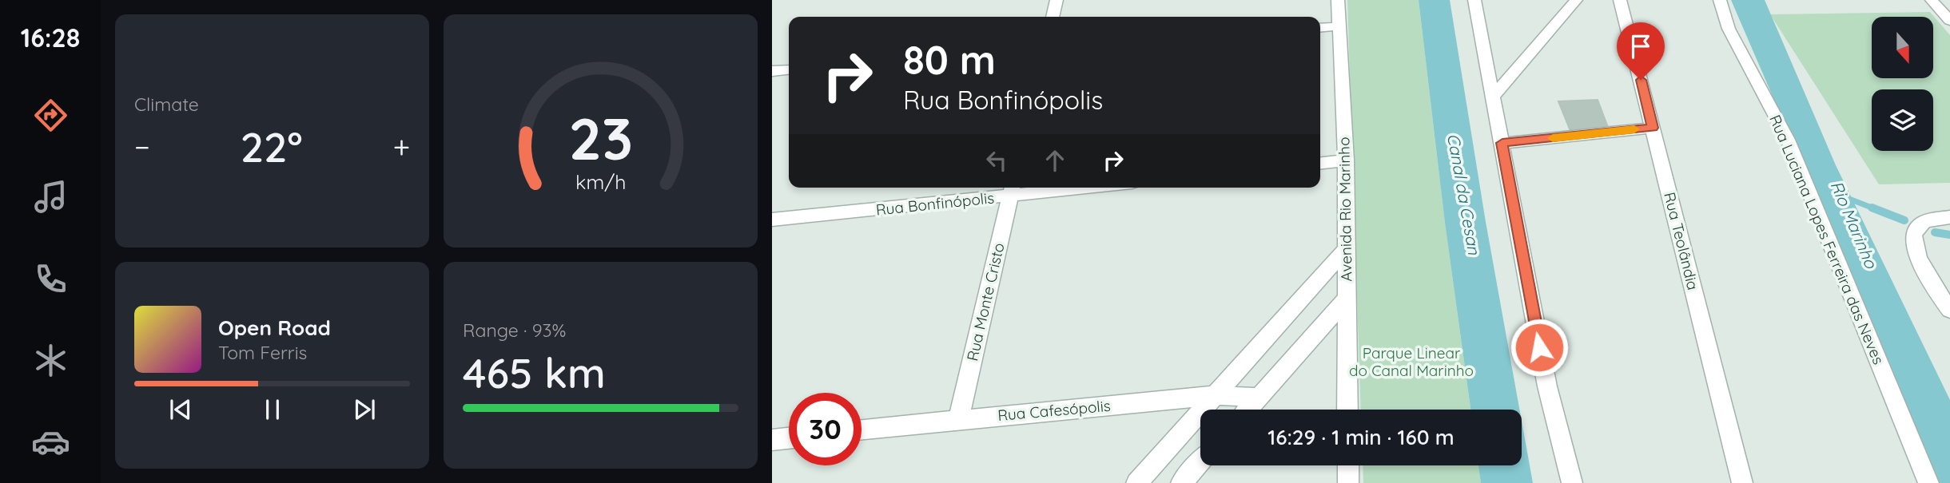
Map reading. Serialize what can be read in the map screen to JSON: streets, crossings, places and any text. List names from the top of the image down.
{
  "streets": {
    "street": [
      "Rua Bonfinópolis",
      "Avenida Rio Marinho",
      "Rua Luciana Lopes Ferreira das Neves",
      "Rua Teolândia",
      "Rua Monte Cristo",
      "Rua Cafesópolis"
    ]
  },
  "crossings": [
    ["Rua Bonfinópolis", "Rua Monte Cristo"],
    ["Rua Monte Cristo", "Rua Cafesópolis"]
  ],
  "water": ["Canal da Cesan", "Rio Marinho"],
  "parks": ["Parque Linear do Canal Marinho"],
  "north": "bottom",
  "page": {
    "tabs": "16:28",
    "tile": [
      "Climate",
      ["Range · 93%", "465 km"]
    ],
    "turn": ["80 m", "Rua Bonfinópolis"],
    "heat": ["−", "22°", "+"],
    "song": ["Open Road", "Tom Ferris"],
    "limit": "30",
    "trip": "16:29 · 1 min · 160 m",
    "gauge": ["23", "km/h"]
  }
}
